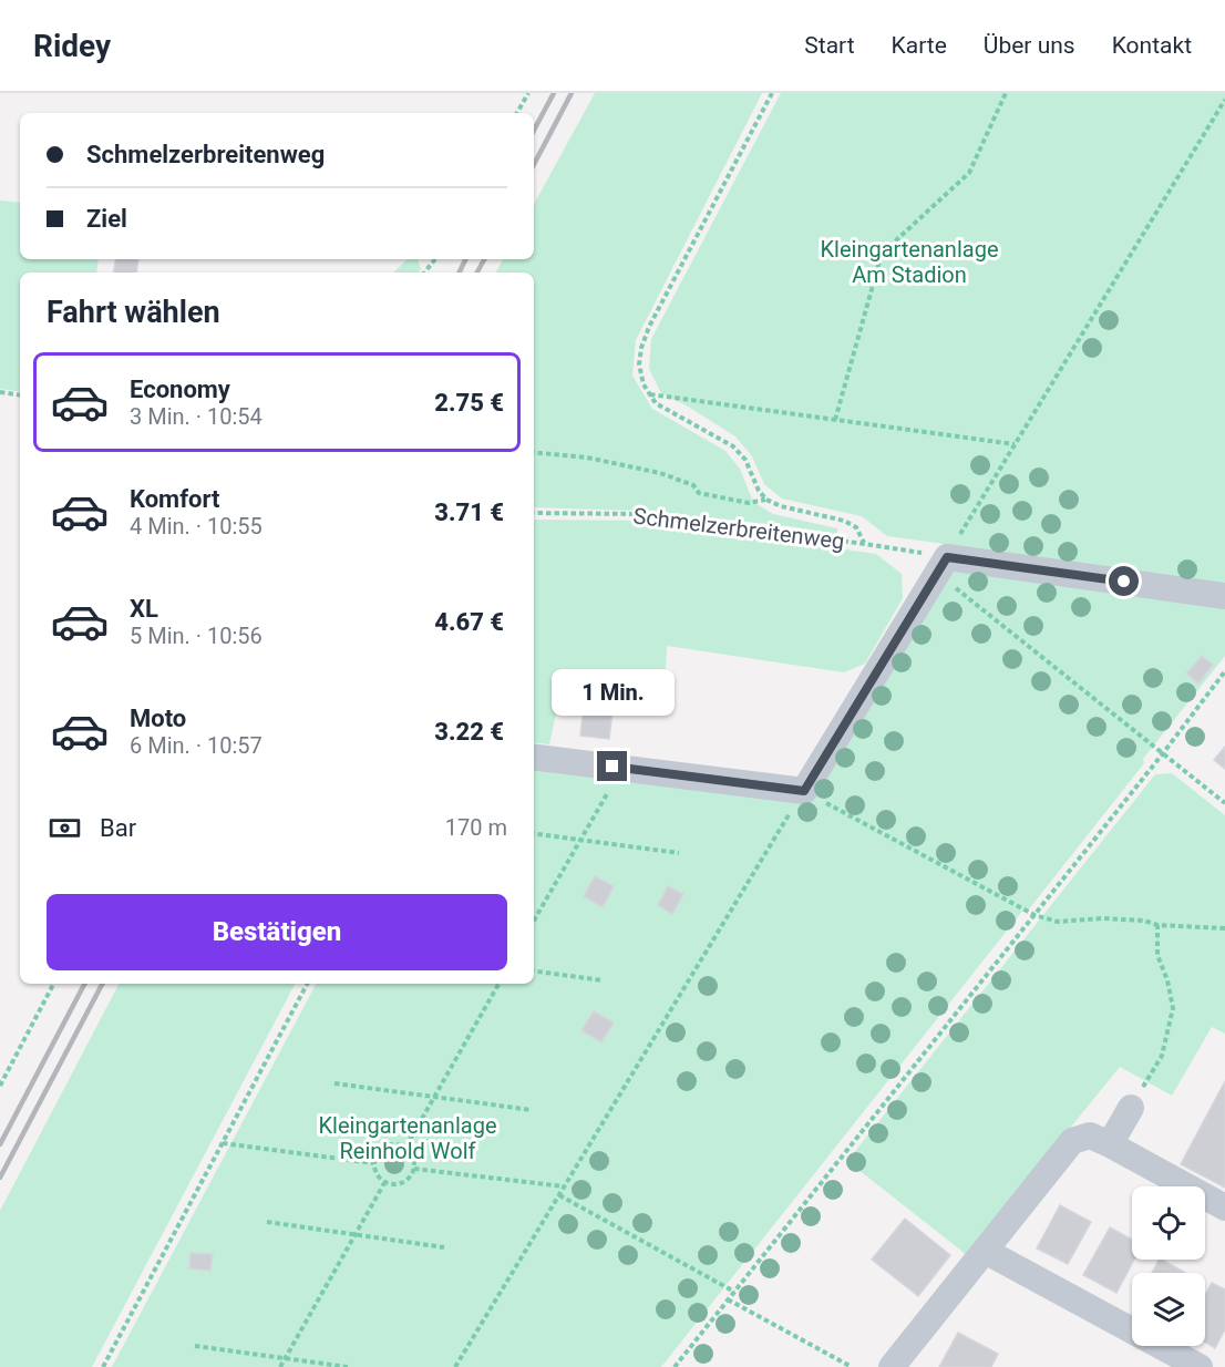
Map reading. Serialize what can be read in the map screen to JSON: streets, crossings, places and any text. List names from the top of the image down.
{
  "streets": {
    "path": ["Schmelzerbreitenweg"]
  },
  "parks": ["Kleingartenanlage Am Stadion", "Kleingartenanlage Reinhold Wolf"],
  "page": {
    "header": "Ridey",
    "nav": [
      "Start",
      "Karte",
      "Über uns",
      "Kontakt"
    ],
    "banner": ["Schmelzerbreitenweg", "Ziel"],
    "heading": "Fahrt wählen",
    "list": [
      {
        "name": "Economy",
        "note": "3 Min. · 10:54",
        "value": "2.75 €"
      },
      {
        "name": "Komfort",
        "note": "4 Min. · 10:55",
        "value": "3.71 €"
      },
      {
        "name": "XL",
        "note": "5 Min. · 10:56",
        "value": "4.67 €"
      },
      {
        "name": "Moto",
        "note": "6 Min. · 10:57",
        "value": "3.22 €"
      }
    ],
    "bubble": "1 Min.",
    "pay": ["Bar", "170 m"],
    "buttons": "Bestätigen"
  }
}
